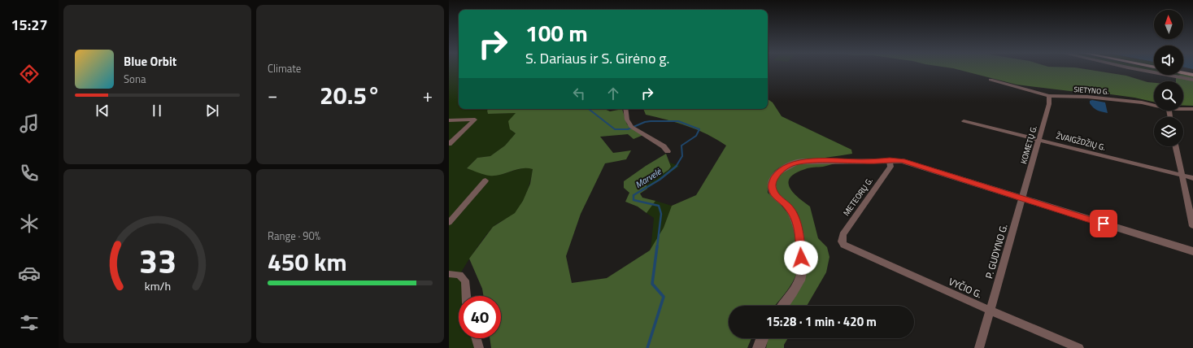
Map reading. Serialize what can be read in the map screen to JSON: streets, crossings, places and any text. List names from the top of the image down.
{
  "streets": {
    "street": [
      "SIETYNO G.",
      "ŽVAIGŽDŽIŲ G.",
      "KOMETŲ G.",
      "METEORŲ G.",
      "P. GUDYNO G.",
      "VYČIO G."
    ]
  },
  "crossings": [
    ["SIETYNO G.", "KOMETŲ G."],
    ["ŽVAIGŽDŽIŲ G.", "KOMETŲ G."],
    ["KOMETŲ G.", "P. GUDYNO G."],
    ["METEORŲ G.", "VYČIO G."],
    ["P. GUDYNO G.", "VYČIO G."]
  ],
  "water": ["Marvelė"],
  "north": "top",
  "page": {
    "tabs": "15:27",
    "tile": [
      "Climate",
      ["Range · 90%", "450 km"]
    ],
    "turn": ["100 m", "S. Dariaus ir S. Girėno g."],
    "song": ["Blue Orbit", "Sona"],
    "heat": ["−", "20.5°", "+"],
    "limit": "40",
    "trip": "15:28 · 1 min · 420 m",
    "gauge": ["33", "km/h"]
  }
}
